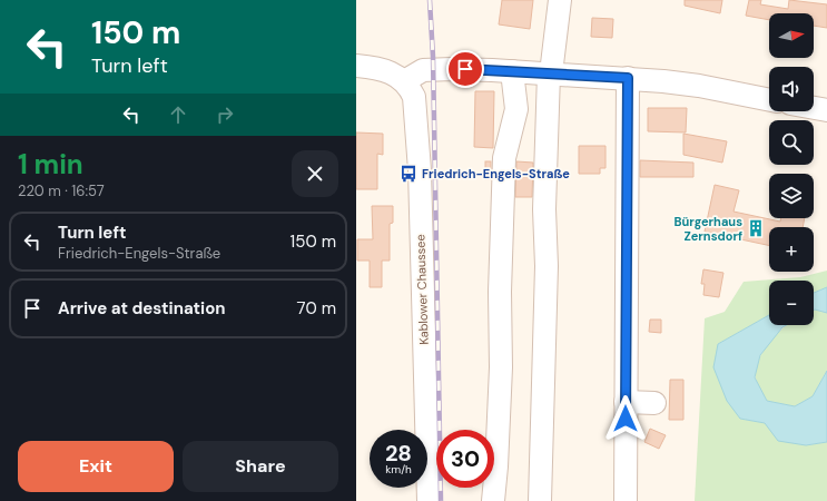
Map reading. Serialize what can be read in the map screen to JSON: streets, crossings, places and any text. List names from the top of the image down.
{
  "streets": {
    "street": ["Kablower Chaussee"]
  },
  "places": {
    "bus stop": ["Friedrich-Engels-Straße"],
    "building": ["Bürgerhaus Zernsdorf"]
  },
  "north": "right",
  "page": {
    "turn": ["150 m", "Turn left"],
    "map_buttons": ["+", "−"],
    "heading": ["1 min", "220 m · 16:57"],
    "list": [
      {
        "name": "Turn left",
        "note": "Friedrich-Engels-Straße",
        "value": "150 m"
      },
      {
        "name": "Arrive at destination",
        "value": "70 m"
      }
    ],
    "speed": "28 km/h",
    "limit": "30",
    "buttons": ["Exit", "Share"]
  }
}
